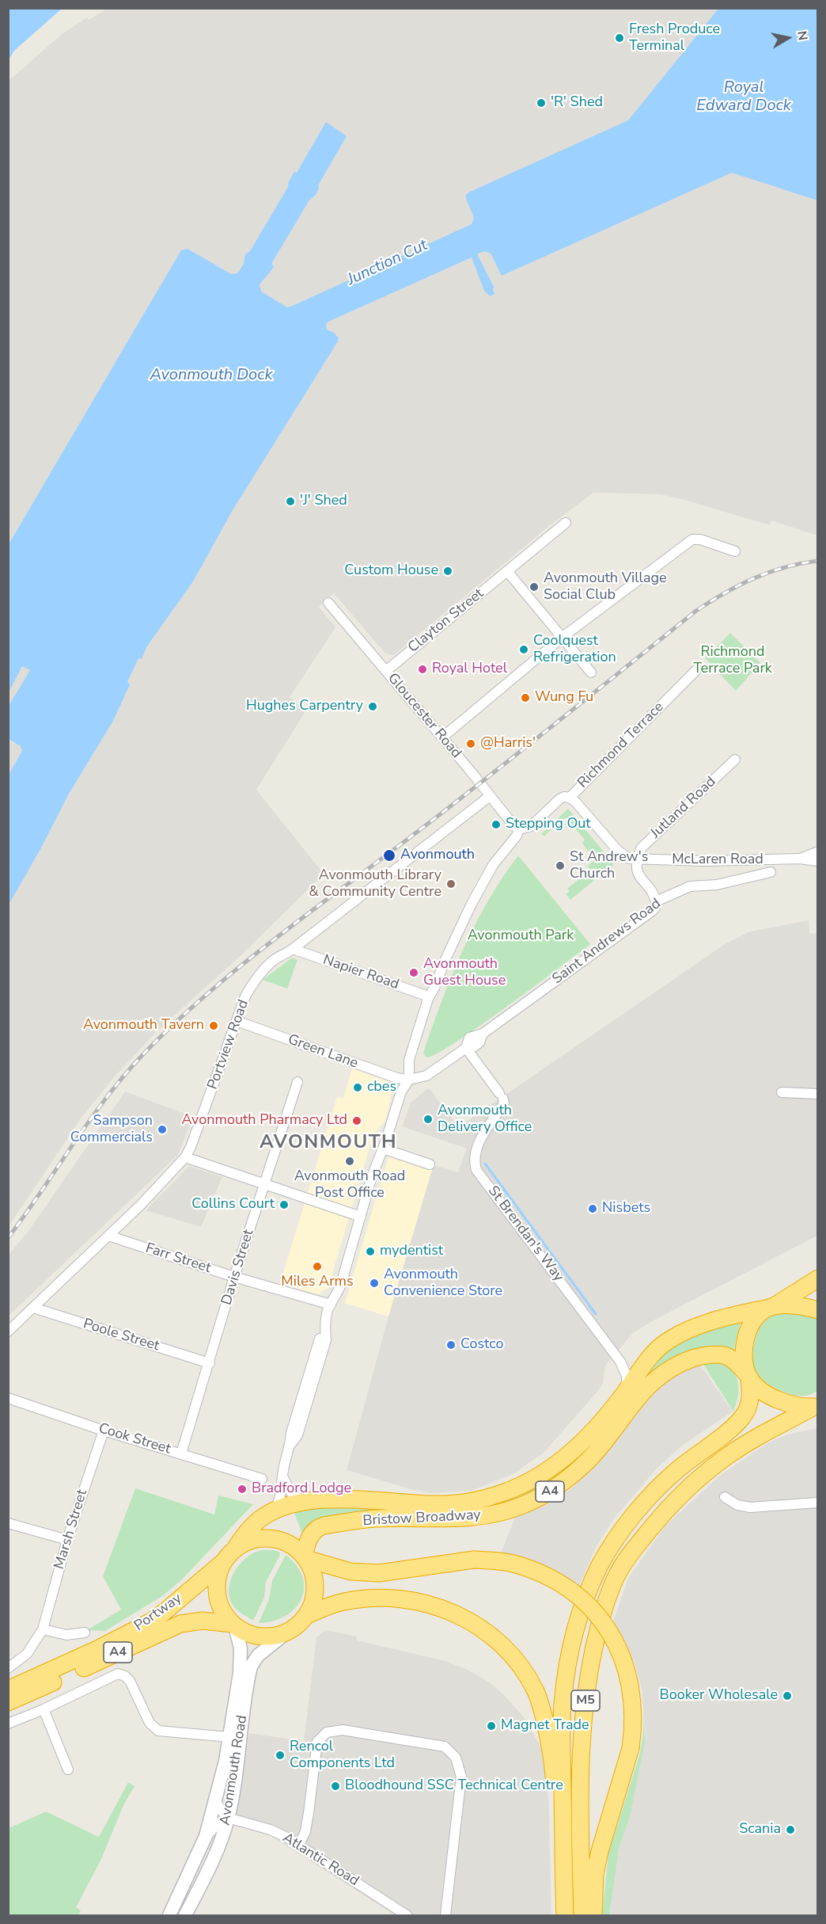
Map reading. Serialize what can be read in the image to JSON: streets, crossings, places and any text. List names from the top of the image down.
{
  "streets": {
    "highway": [
      "A4",
      "Bristow Broadway",
      "Portway",
      "M5"
    ],
    "main road": ["Avonmouth Road"],
    "street": [
      "Clayton Street",
      "Gloucester Road",
      "Richmond Terrace",
      "Jutland Road",
      "McLaren Road",
      "Saint Andrews Road",
      "Napier Road",
      "Portview Road",
      "Green Lane",
      "St Brendan's Way",
      "Farr Street",
      "Davis Street",
      "Poole Street",
      "Cook Street",
      "Marsh Street",
      "Atlantic Road"
    ]
  },
  "crossings": [
    ["Clayton Street", "Gloucester Road"],
    ["Gloucester Road", "Richmond Terrace"],
    ["Gloucester Road", "Portview Road"],
    ["Richmond Terrace", "McLaren Road"],
    ["Jutland Road", "McLaren Road"],
    ["Saint Andrews Road", "Green Lane"],
    ["Saint Andrews Road", "St Brendan's Way"],
    ["Napier Road", "Portview Road"],
    ["Portview Road", "Green Lane"],
    ["Portview Road", "Farr Street"],
    ["Portview Road", "Poole Street"],
    ["St Brendan's Way", "Bristow Broadway"],
    ["Farr Street", "Davis Street"],
    ["Davis Street", "Poole Street"],
    ["Davis Street", "Cook Street"],
    ["Cook Street", "Marsh Street"],
    ["A4", "Bristow Broadway"],
    ["Bristow Broadway", "Portway"],
    ["Bristow Broadway", "M5"],
    ["Bristow Broadway", "Avonmouth Road"],
    ["Portway", "M5"],
    ["Portway", "Avonmouth Road"],
    ["M5", "Avonmouth Road"],
    ["Avonmouth Road", "Atlantic Road"]
  ],
  "districts": ["AVONMOUTH"],
  "water": ["Royal Edward Dock", "Junction Cut", "Avonmouth Dock"],
  "parks": ["Richmond Terrace Park", "Avonmouth Park"],
  "places": [
    "Fresh Produce Terminal",
    "'R' Shed",
    "'J' Shed",
    "Custom House",
    "Avonmouth Village Social Club",
    "Coolquest Refrigeration",
    "Royal Hotel",
    "Wung Fu",
    "Hughes Carpentry",
    "@Harris'",
    "Stepping Out",
    "Avonmouth",
    "St Andrew's Church",
    "Avonmouth Library & Community Centre",
    "Avonmouth Guest House",
    "Avonmouth Tavern",
    "cbes",
    "Avonmouth Delivery Office",
    "Avonmouth Pharmacy Ltd",
    "Sampson Commercials",
    "Avonmouth Road Post Office",
    "Collins Court",
    "Nisbets",
    "mydentist",
    "Miles Arms",
    "Avonmouth Convenience Store",
    "Costco",
    "Bradford Lodge",
    "Booker Wholesale",
    "Magnet Trade",
    "Rencol Components Ltd",
    "Bloodhound SSC Technical Centre",
    "Scania"
  ],
  "north": "right"
}
